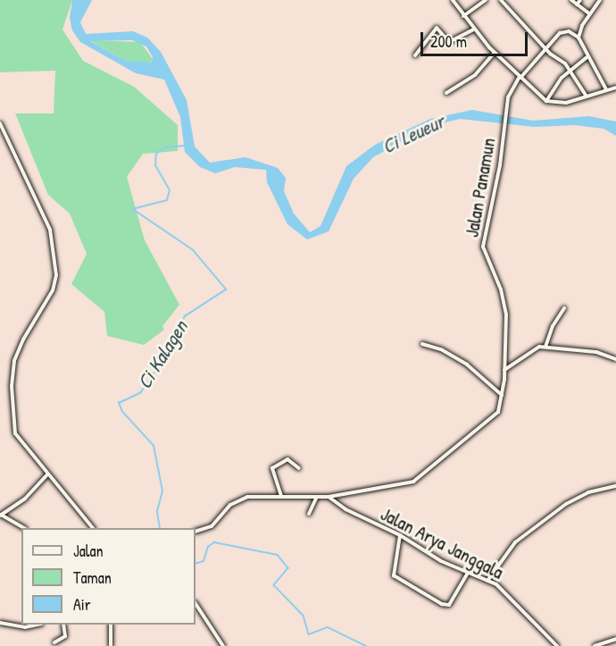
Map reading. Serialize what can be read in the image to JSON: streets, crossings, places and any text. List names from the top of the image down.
{
  "streets": {
    "street": ["Jalan Panamun", "Jalan Arya Janggala"]
  },
  "crossings": [
    ["Jalan Panamun", "Jalan Arya Janggala"]
  ],
  "water": ["Ci Leueur", "Ci Kalagen"],
  "legend": ["Jalan", "Taman", "Air"],
  "scale_bar": "200 m"
}
